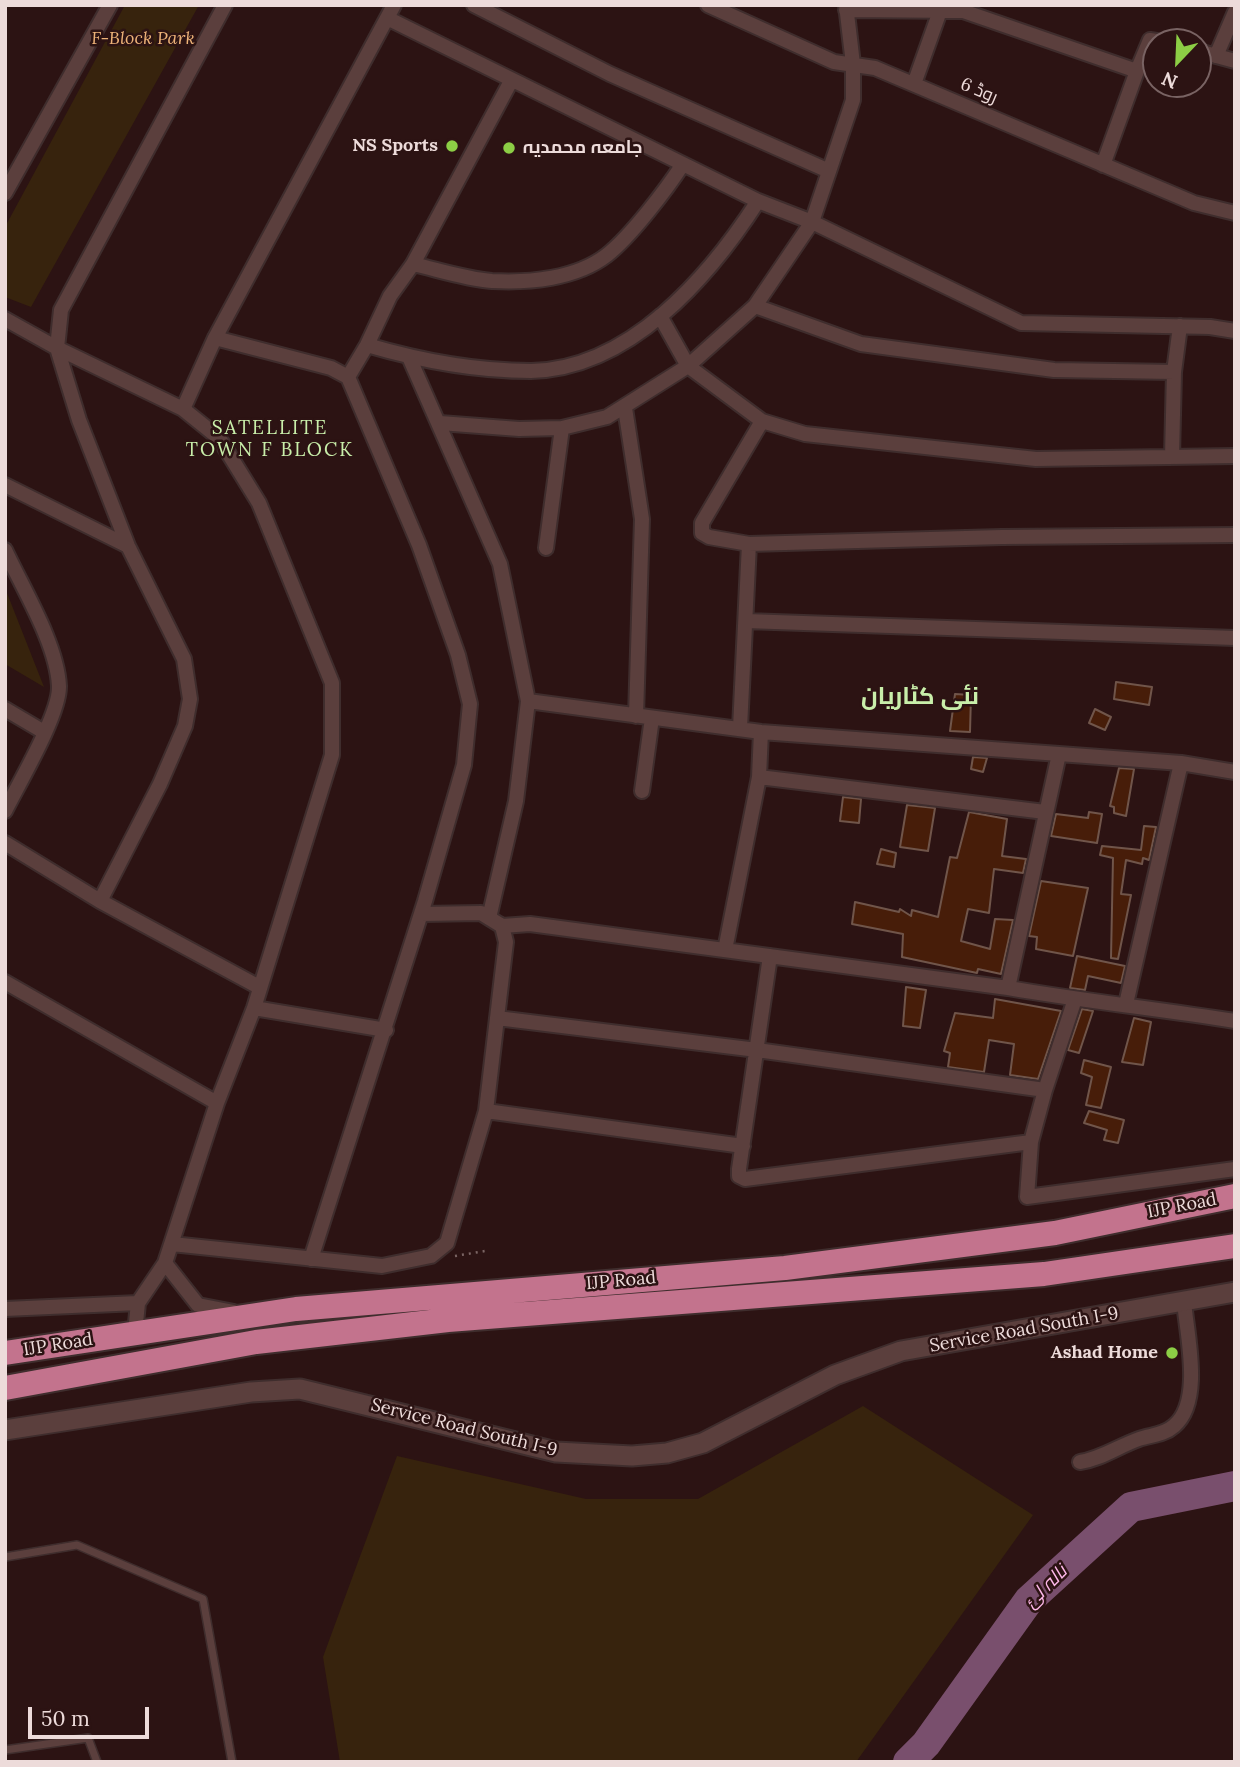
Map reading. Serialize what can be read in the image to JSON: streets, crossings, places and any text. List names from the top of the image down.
{
  "streets": {
    "highway": ["IJP Road"],
    "street": ["روڈ 6", "Service Road South I-9"]
  },
  "districts": ["SATELLITE TOWN F BLOCK", "نئی کٹاریان"],
  "water": ["نالہ لئ"],
  "parks": ["F-Block Park"],
  "places": ["NS Sports", "جامعہ محمدیہ", "Ashad Home"],
  "scale_bar": "50 m",
  "north": "bottom left"
}
